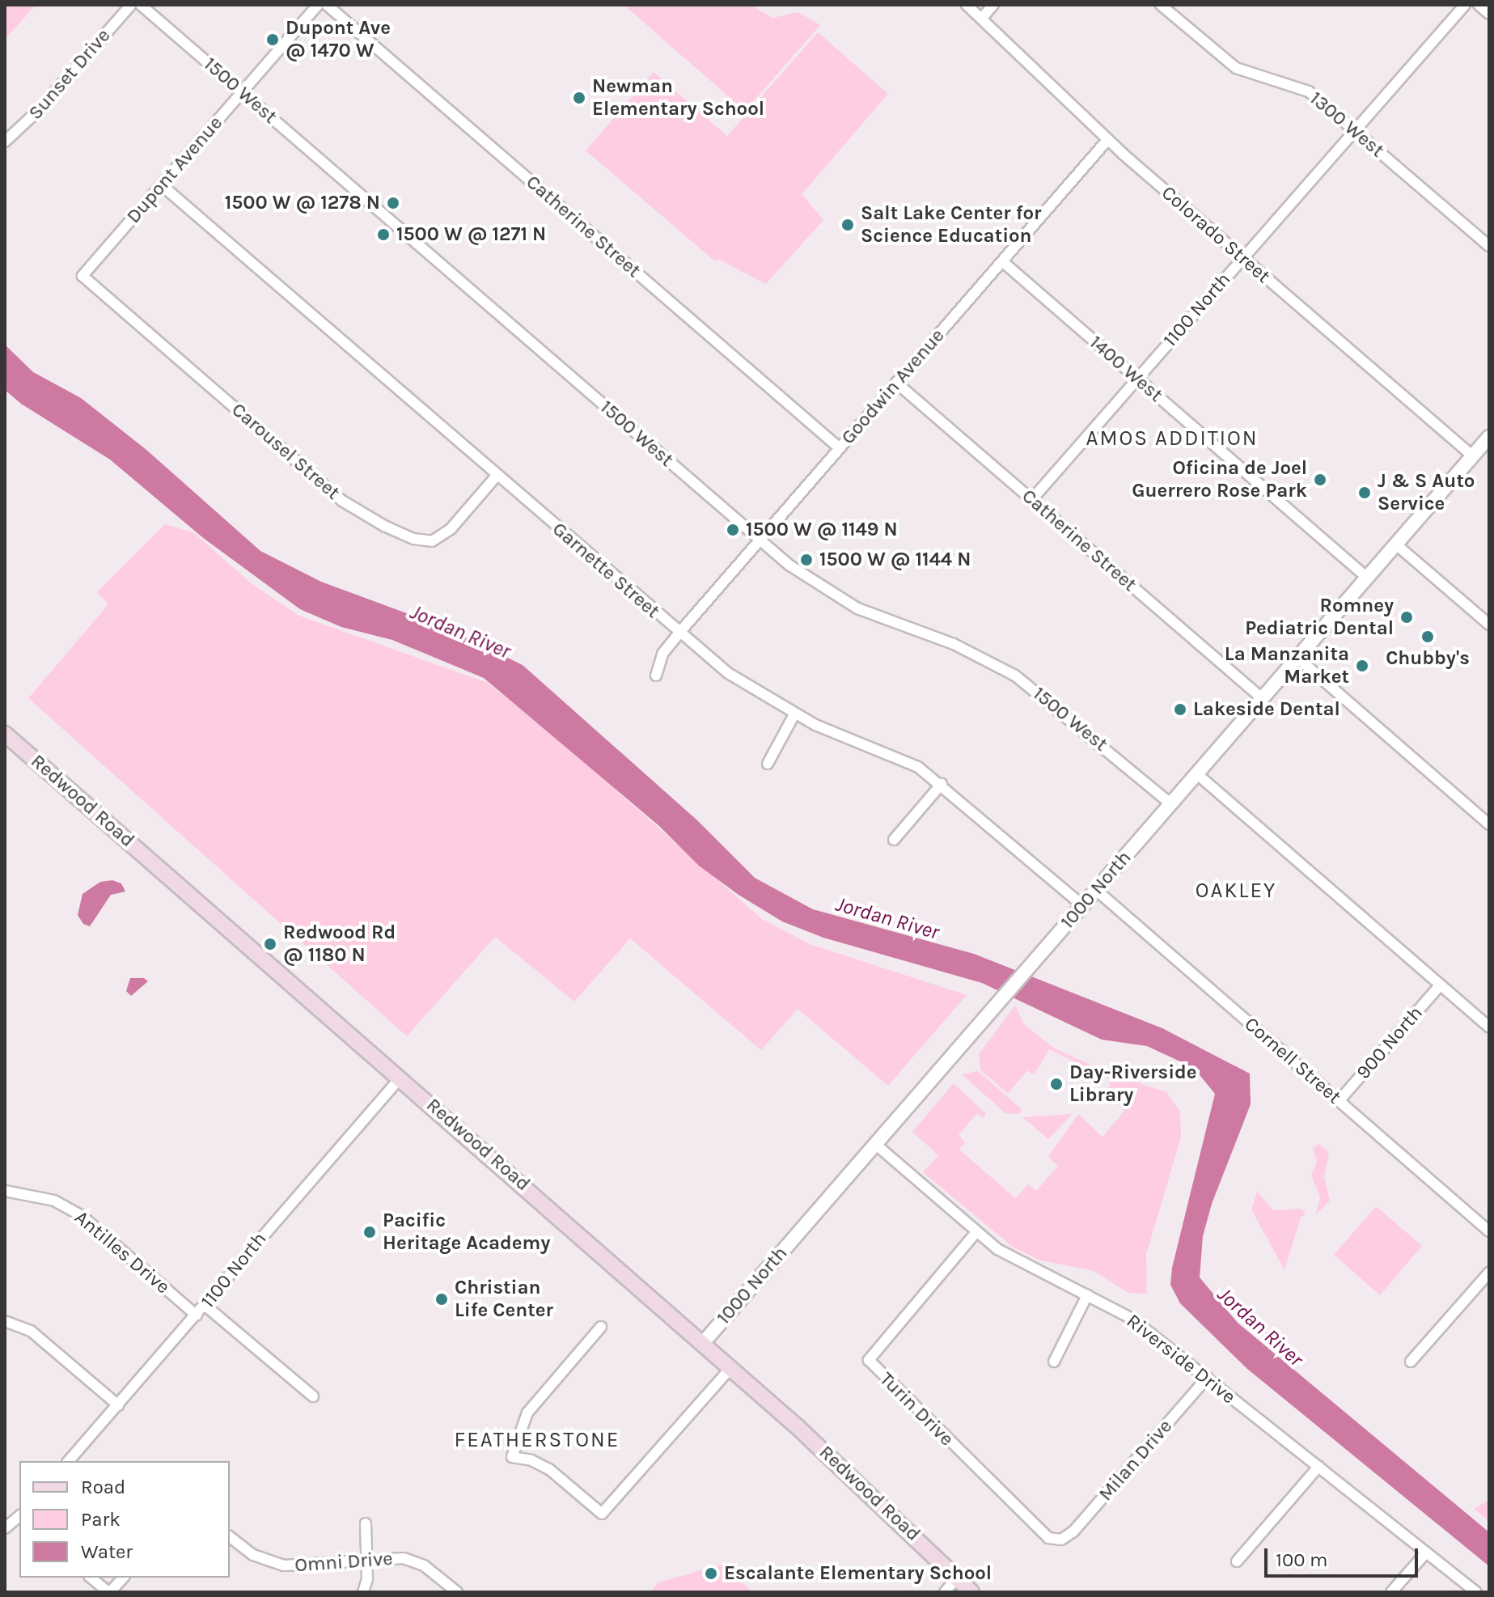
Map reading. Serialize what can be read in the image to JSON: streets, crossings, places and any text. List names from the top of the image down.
{
  "streets": {
    "main road": ["Redwood Road"],
    "street": [
      "Sunset Drive",
      "1500 West",
      "1300 West",
      "Dupont Avenue",
      "Catherine Street",
      "Colorado Street",
      "1100 North",
      "1400 West",
      "Goodwin Avenue",
      "Carousel Street",
      "Garnette Street",
      "1000 North",
      "900 North",
      "Cornell Street",
      "Antilles Drive",
      "Riverside Drive",
      "Turin Drive",
      "Milan Drive",
      "Omni Drive"
    ]
  },
  "crossings": [
    ["1500 West", "Dupont Avenue"],
    ["1500 West", "Goodwin Avenue"],
    ["1500 West", "1000 North"],
    ["1300 West", "1100 North"],
    ["Dupont Avenue", "Carousel Street"],
    ["Dupont Avenue", "Garnette Street"],
    ["Catherine Street", "1100 North"],
    ["Catherine Street", "Goodwin Avenue"],
    ["Catherine Street", "1000 North"],
    ["Colorado Street", "1100 North"],
    ["Colorado Street", "Goodwin Avenue"],
    ["Colorado Street", "1000 North"],
    ["1100 North", "1400 West"],
    ["1100 North", "Redwood Road"],
    ["1100 North", "Antilles Drive"],
    ["1400 West", "Goodwin Avenue"],
    ["1400 West", "1000 North"],
    ["Goodwin Avenue", "Garnette Street"],
    ["Carousel Street", "Garnette Street"],
    ["Garnette Street", "1000 North"],
    ["Redwood Road", "1000 North"],
    ["1000 North", "Cornell Street"],
    ["1000 North", "Riverside Drive"],
    ["900 North", "Cornell Street"],
    ["Riverside Drive", "Turin Drive"],
    ["Riverside Drive", "Milan Drive"],
    ["Turin Drive", "Milan Drive"]
  ],
  "districts": ["AMOS ADDITION", "OAKLEY", "FEATHERSTONE"],
  "water": ["Jordan River"],
  "places": [
    "Dupont Ave @ 1470 W",
    "Newman Elementary School",
    "1500 W @ 1278 N",
    "Salt Lake Center for Science Education",
    "1500 W @ 1271 N",
    "Oficina de Joel Guerrero Rose Park",
    "J & S Auto Service",
    "1500 W @ 1149 N",
    "1500 W @ 1144 N",
    "Romney Pediatric Dental",
    "Chubby's",
    "La Manzanita Market",
    "Lakeside Dental",
    "Redwood Rd @ 1180 N",
    "Day-Riverside Library",
    "Pacific Heritage Academy",
    "Christian Life Center",
    "Escalante Elementary School"
  ],
  "legend": ["Road", "Park", "Water"],
  "scale_bar": "100 m"
}
